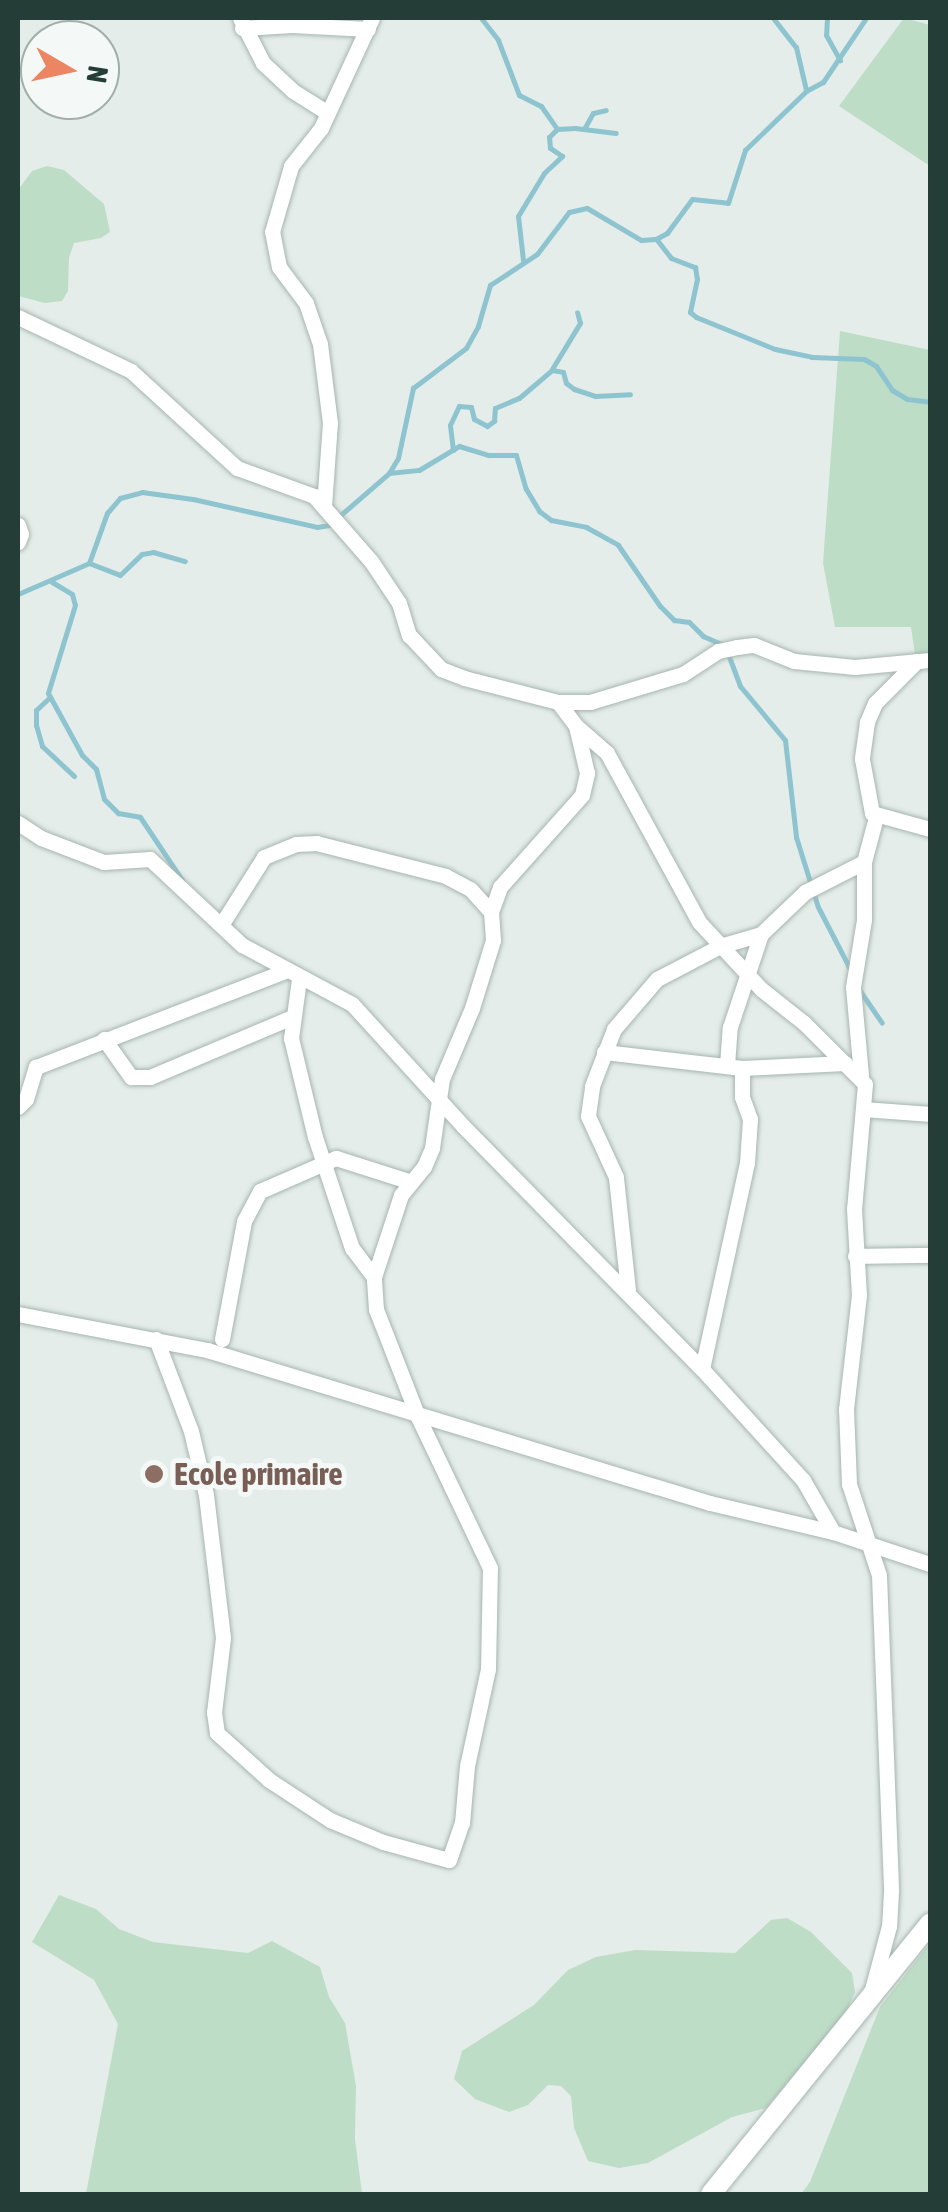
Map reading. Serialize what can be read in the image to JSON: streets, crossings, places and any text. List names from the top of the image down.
{
  "places": ["Ecole primaire"],
  "north": "right"
}
